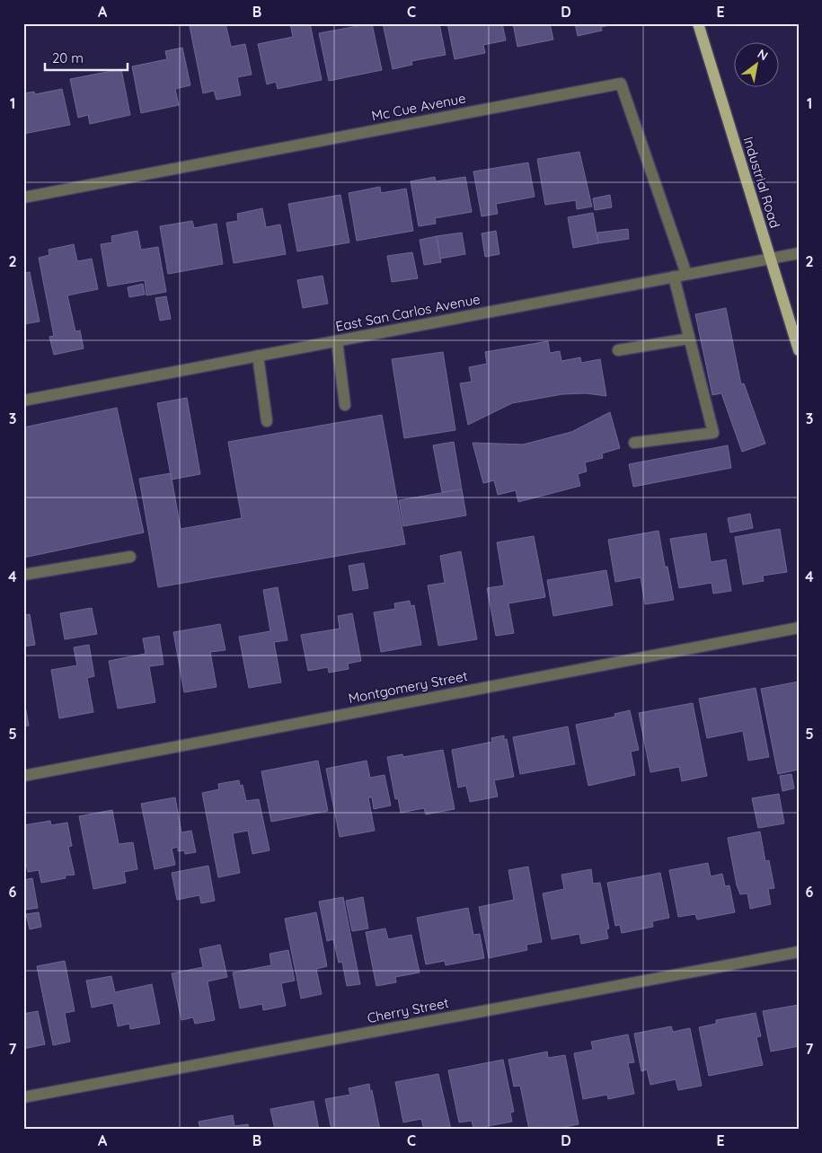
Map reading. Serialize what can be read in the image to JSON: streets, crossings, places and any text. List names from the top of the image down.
{
  "streets": {
    "main road": ["Industrial Road"],
    "street": [
      "Mc Cue Avenue",
      "East San Carlos Avenue",
      "Montgomery Street",
      "Cherry Street"
    ]
  },
  "crossings": [
    ["Mc Cue Avenue", "East San Carlos Avenue"],
    ["Industrial Road", "East San Carlos Avenue"]
  ],
  "scale_bar": "20 m",
  "north": "top right",
  "grid": {
    "columns": [
      "A",
      "B",
      "C",
      "D",
      "E"
    ],
    "rows": [
      "1",
      "2",
      "3",
      "4",
      "5",
      "6",
      "7"
    ]
  }
}
